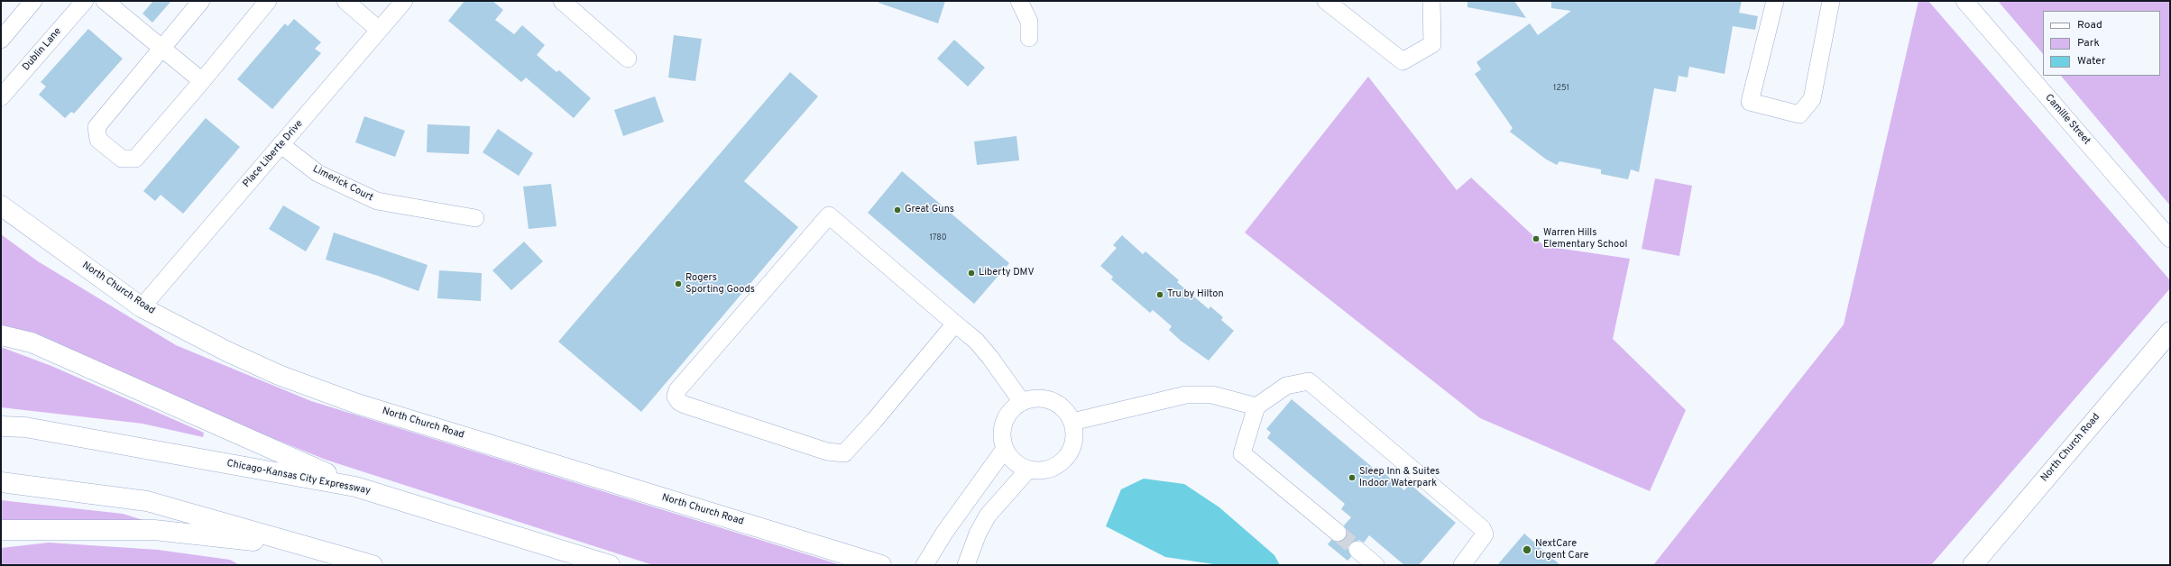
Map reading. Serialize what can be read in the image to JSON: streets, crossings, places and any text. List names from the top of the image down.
{
  "streets": {
    "main road": ["North Church Road", "Chicago-Kansas City Expressway"],
    "street": [
      "Dublin Lane",
      "Camille Street",
      "Place Liberte Drive",
      "Limerick Court"
    ]
  },
  "crossings": [
    ["Place Liberte Drive", "Limerick Court"],
    ["Place Liberte Drive", "North Church Road"]
  ],
  "places": [
    "Great Guns",
    "Warren Hills Elementary School",
    "Liberty DMV",
    "Rogers Sporting Goods",
    "Tru by Hilton",
    "Sleep Inn & Suites Indoor Waterpark",
    "NextCare Urgent Care"
  ],
  "house_numbers": ["1251", "1780"],
  "legend": ["Road", "Park", "Water"]
}
